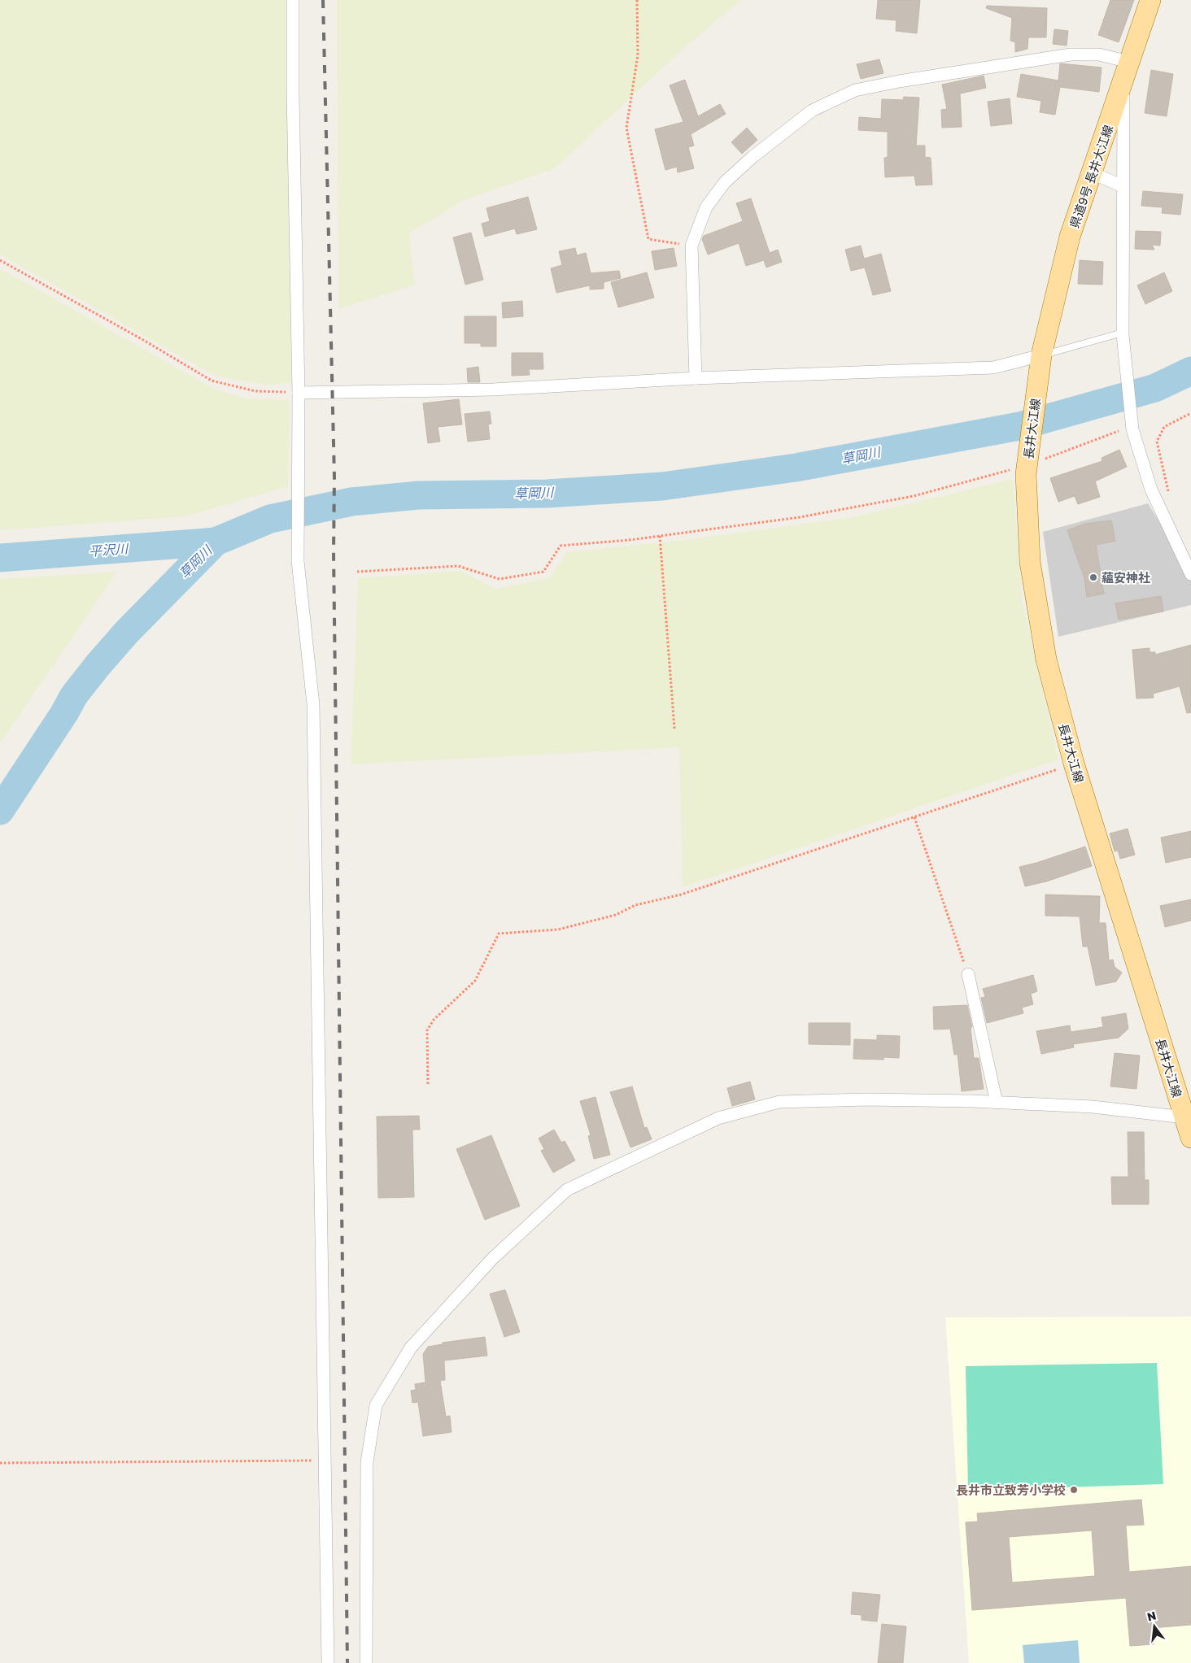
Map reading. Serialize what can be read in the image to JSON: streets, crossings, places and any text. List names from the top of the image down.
{
  "streets": {
    "main road": ["県道9号 長井大江線", "長井大江線"]
  },
  "crossings": [
    ["県道9号 長井大江線", "長井大江線"]
  ],
  "water": ["草岡川", "平沢川"],
  "places": ["蘊安神社", "長井市立致芳小学校"],
  "north": "top"
}
